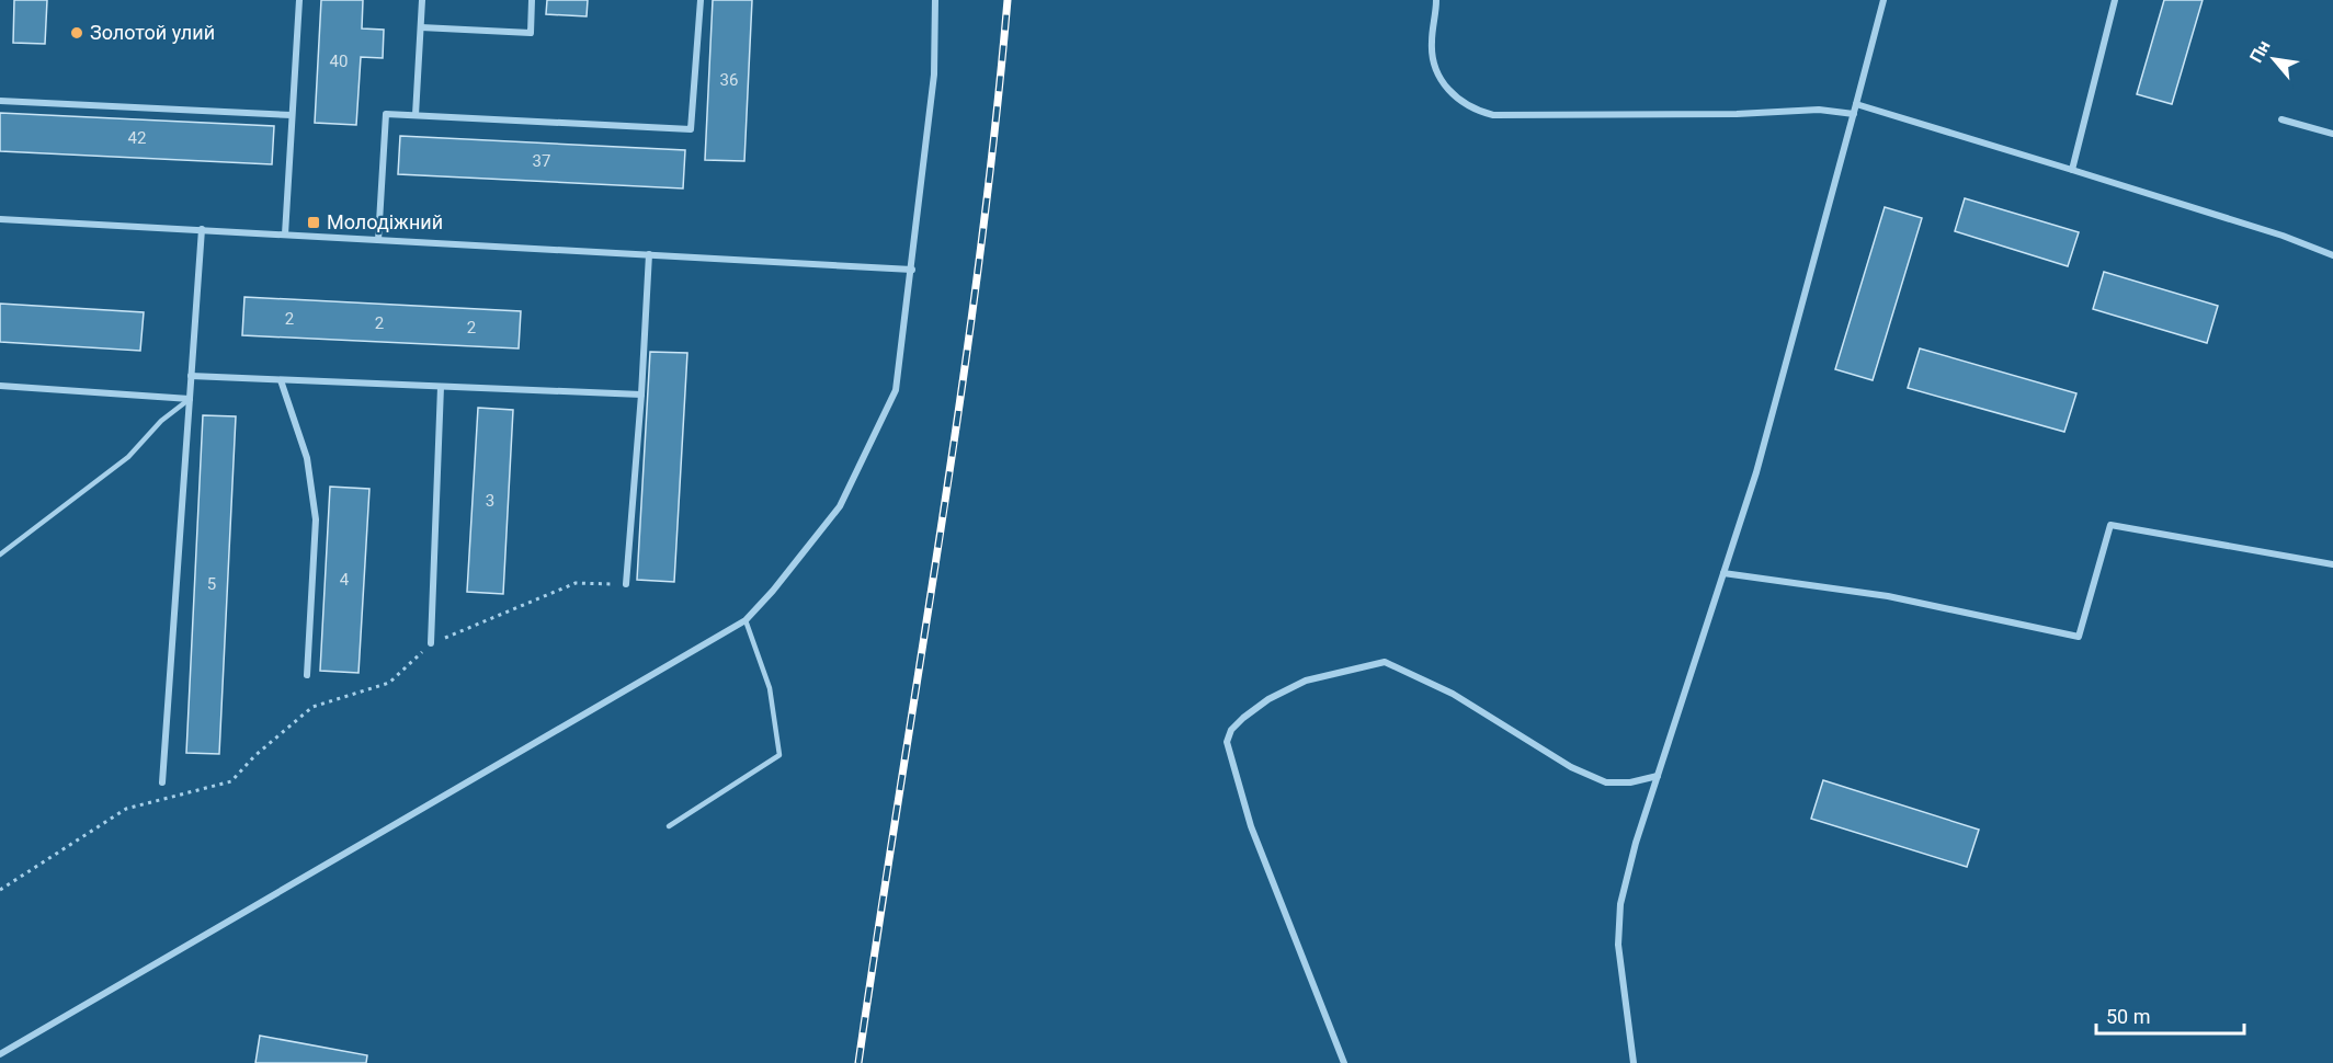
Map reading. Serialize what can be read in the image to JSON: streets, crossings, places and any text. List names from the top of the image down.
{
  "places": {
    "other": ["Золотой улий"],
    "transit": ["Молодіжний"]
  },
  "house_numbers": [
    "40",
    "36",
    "42",
    "37",
    "2",
    "2",
    "2",
    "3",
    "4",
    "5"
  ],
  "scale_bar": "50 m",
  "north": "top left"
}
